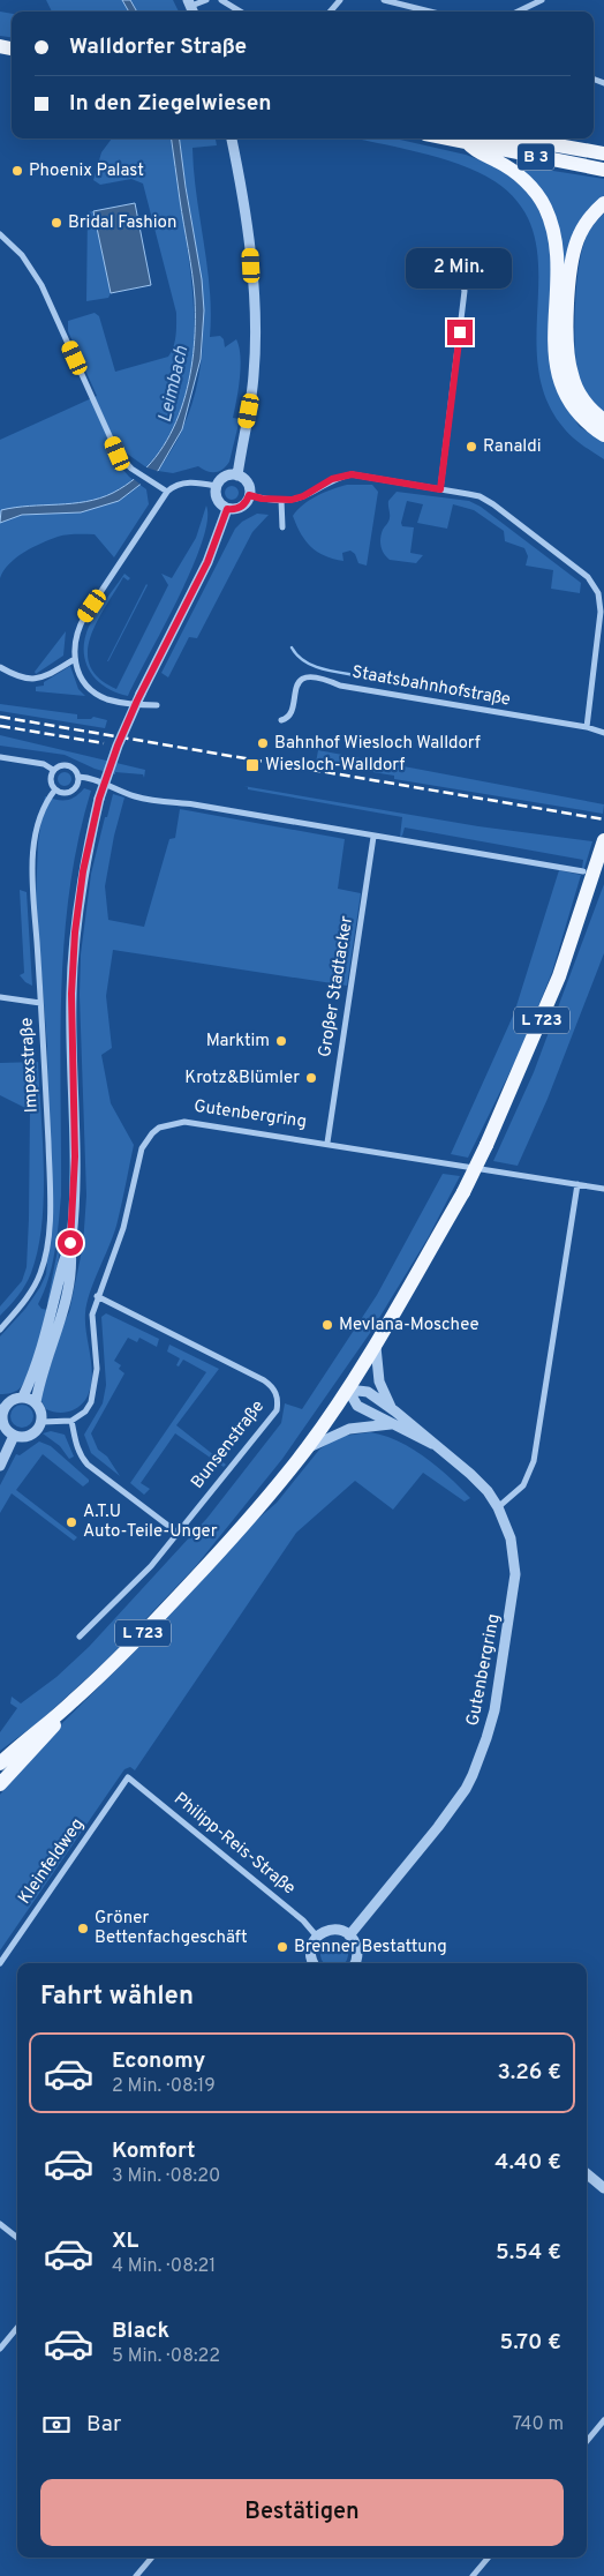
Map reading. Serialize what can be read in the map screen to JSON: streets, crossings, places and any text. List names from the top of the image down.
{
  "streets": {
    "main road": ["B 3", "L 723"],
    "street": [
      "Staatsbahnhofstraße",
      "Großer Stadtacker",
      "Impexstraße",
      "Gutenbergring",
      "Bunsenstraße",
      "Philipp-Reis-Straße",
      "Kleinfeldweg"
    ]
  },
  "crossings": [
    ["Großer Stadtacker", "Gutenbergring"],
    ["L 723", "Gutenbergring"],
    ["Gutenbergring", "Bunsenstraße"],
    ["Philipp-Reis-Straße", "Kleinfeldweg"]
  ],
  "water": ["Leimbach"],
  "places": {
    "other": [
      "Phoenix Palast",
      "Bridal Fashion",
      "Ranaldi",
      "Bahnhof Wiesloch Walldorf",
      "Marktim",
      "Krotz&Blümler",
      "Mevlana-Moschee",
      "A.T.U Auto-Teile-Unger",
      "Gröner Bettenfachgeschäft",
      "Brenner Bestattung"
    ],
    "transit": ["Wiesloch-Walldorf"]
  },
  "page": {
    "banner": ["Walldorfer Straße", "In den Ziegelwiesen"],
    "bubble": "2 Min.",
    "heading": "Fahrt wählen",
    "list": [
      {
        "name": "Economy",
        "note": "2 Min. · 08:19",
        "value": "3.26 €"
      },
      {
        "name": "Komfort",
        "note": "3 Min. · 08:20",
        "value": "4.40 €"
      },
      {
        "name": "XL",
        "note": "4 Min. · 08:21",
        "value": "5.54 €"
      },
      {
        "name": "Black",
        "note": "5 Min. · 08:22",
        "value": "5.70 €"
      }
    ],
    "pay": ["Bar", "740 m"],
    "buttons": "Bestätigen"
  }
}
